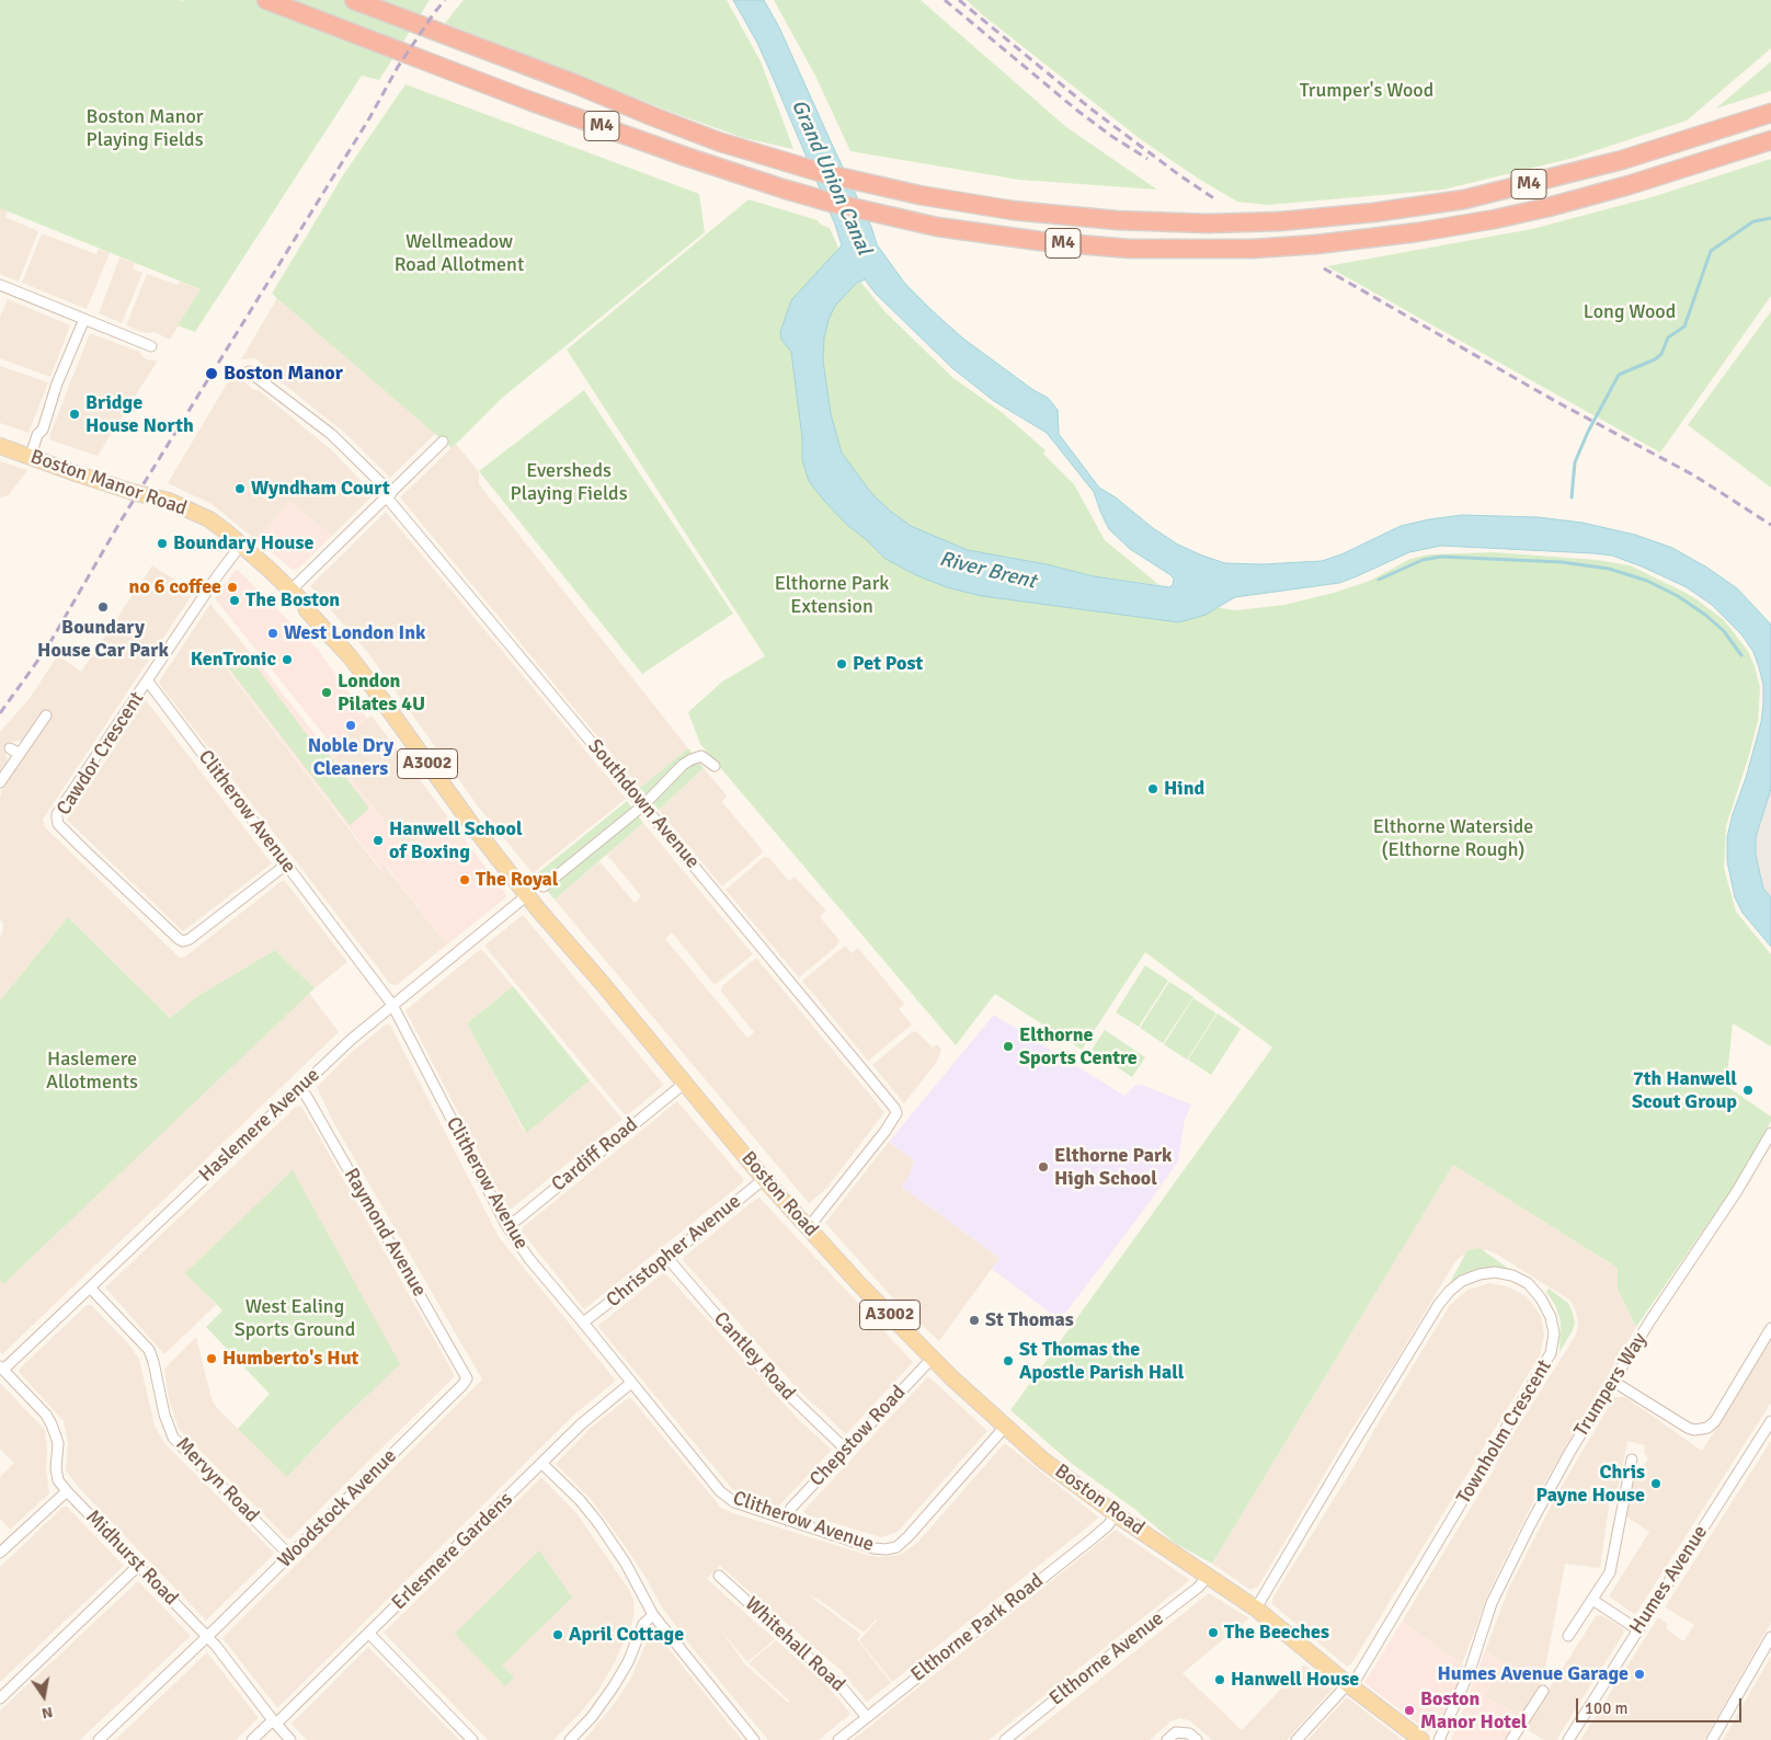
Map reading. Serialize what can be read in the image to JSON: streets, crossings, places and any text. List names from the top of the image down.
{
  "streets": {
    "highway": ["M4"],
    "main road": ["Boston Manor Road", "A3002", "Boston Road"],
    "street": [
      "Cawdor Crescent",
      "Southdown Avenue",
      "Clitherow Avenue",
      "Haslemere Avenue",
      "Cardiff Road",
      "Raymond Avenue",
      "Christopher Avenue",
      "Cantley Road",
      "Trumpers Way",
      "Townholm Crescent",
      "Chepstow Road",
      "Mervyn Road",
      "Woodstock Avenue",
      "Erlesmere Gardens",
      "Midhurst Road",
      "Humes Avenue",
      "Elthorne Park Road",
      "Whitehall Road",
      "Elthorne Avenue"
    ]
  },
  "crossings": [
    ["Boston Manor Road", "Cawdor Crescent"],
    ["Boston Manor Road", "Boston Road"],
    ["Cawdor Crescent", "Clitherow Avenue"],
    ["Cawdor Crescent", "Boston Road"],
    ["Southdown Avenue", "Boston Road"],
    ["Clitherow Avenue", "Haslemere Avenue"],
    ["Clitherow Avenue", "Cardiff Road"],
    ["Clitherow Avenue", "Boston Road"],
    ["Clitherow Avenue", "Christopher Avenue"],
    ["Clitherow Avenue", "Chepstow Road"],
    ["Clitherow Avenue", "Erlesmere Gardens"],
    ["Haslemere Avenue", "Boston Road"],
    ["Haslemere Avenue", "Raymond Avenue"],
    ["Haslemere Avenue", "Mervyn Road"],
    ["Haslemere Avenue", "Midhurst Road"],
    ["Cardiff Road", "Boston Road"],
    ["Boston Road", "Christopher Avenue"],
    ["Boston Road", "Townholm Crescent"],
    ["Boston Road", "Chepstow Road"],
    ["Boston Road", "Elthorne Park Road"],
    ["Boston Road", "Elthorne Avenue"],
    ["Raymond Avenue", "Woodstock Avenue"],
    ["Christopher Avenue", "Cantley Road"],
    ["Cantley Road", "Chepstow Road"],
    ["Mervyn Road", "Woodstock Avenue"],
    ["Woodstock Avenue", "Midhurst Road"],
    ["Erlesmere Gardens", "Midhurst Road"],
    ["Elthorne Park Road", "Whitehall Road"]
  ],
  "water": ["Grand Union Canal", "River Brent"],
  "parks": [
    "Trumper's Wood",
    "Boston Manor Playing Fields",
    "Wellmeadow Road Allotment",
    "Long Wood",
    "Eversheds Playing Fields",
    "Elthorne Park Extension",
    "Elthorne Waterside (Elthorne Rough)",
    "Haslemere Allotments",
    "West Ealing Sports Ground"
  ],
  "places": [
    "Boston Manor",
    "Bridge House North",
    "Wyndham Court",
    "Boundary House",
    "no 6 coffee",
    "The Boston",
    "Boundary House Car Park",
    "West London Ink",
    "KenTronic",
    "Pet Post",
    "London Pilates 4U",
    "Noble Dry Cleaners",
    "Hind",
    "Hanwell School of Boxing",
    "The Royal",
    "Elthorne Sports Centre",
    "7th Hanwell Scout Group",
    "Elthorne Park High School",
    "St Thomas",
    "Humberto's Hut",
    "St Thomas the Apostle Parish Hall",
    "Chris Payne House",
    "The Beeches",
    "April Cottage",
    "Humes Avenue Garage",
    "Hanwell House",
    "Boston Manor Hotel"
  ],
  "scale_bar": "100 m",
  "north": "bottom"
}
